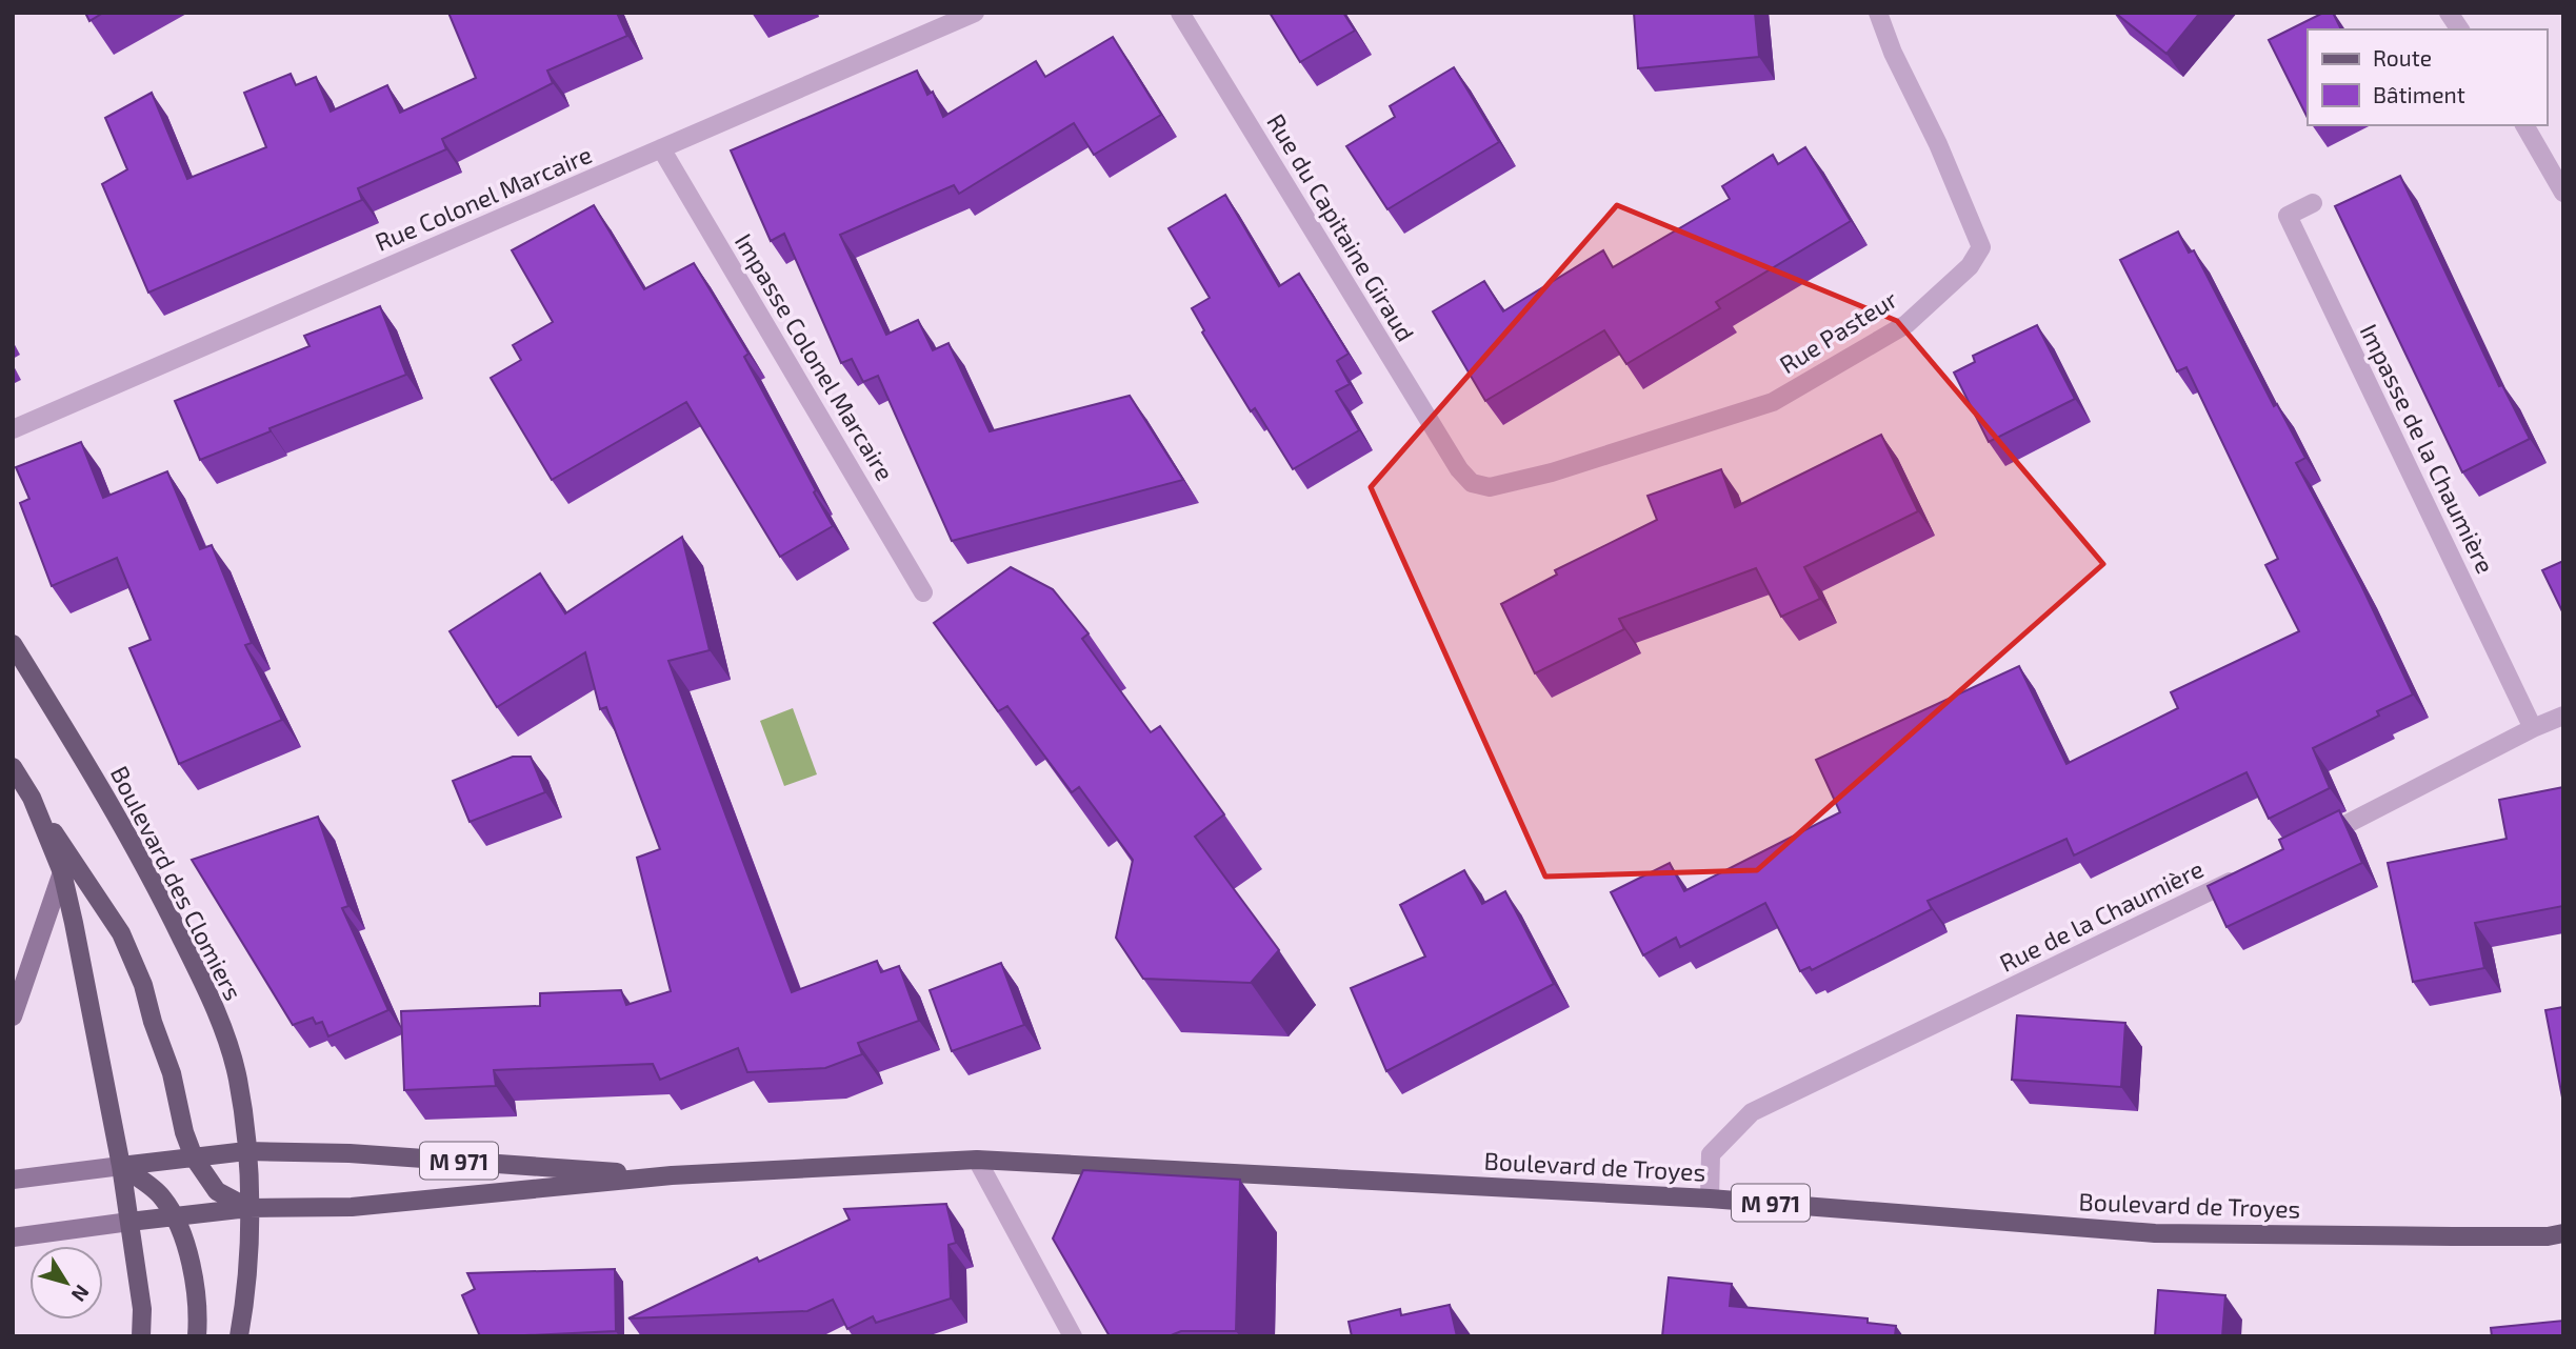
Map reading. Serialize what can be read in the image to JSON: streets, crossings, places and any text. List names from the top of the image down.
{
  "streets": {
    "main road": ["Boulevard des Clomiers", "M 971", "Boulevard de Troyes"],
    "street": [
      "Rue Colonel Marcaire",
      "Rue du Capitaine Giraud",
      "Rue Pasteur",
      "Impasse Colonel Marcaire",
      "Impasse de la Chaumière",
      "Rue de la Chaumière"
    ]
  },
  "crossings": [
    ["Rue Colonel Marcaire", "Impasse Colonel Marcaire"],
    ["Rue du Capitaine Giraud", "Rue Pasteur"],
    ["Boulevard des Clomiers", "M 971"],
    ["Rue de la Chaumière", "Boulevard de Troyes"],
    ["M 971", "Boulevard de Troyes"]
  ],
  "legend": ["Route", "Bâtiment"],
  "north": "bottom right"
}
